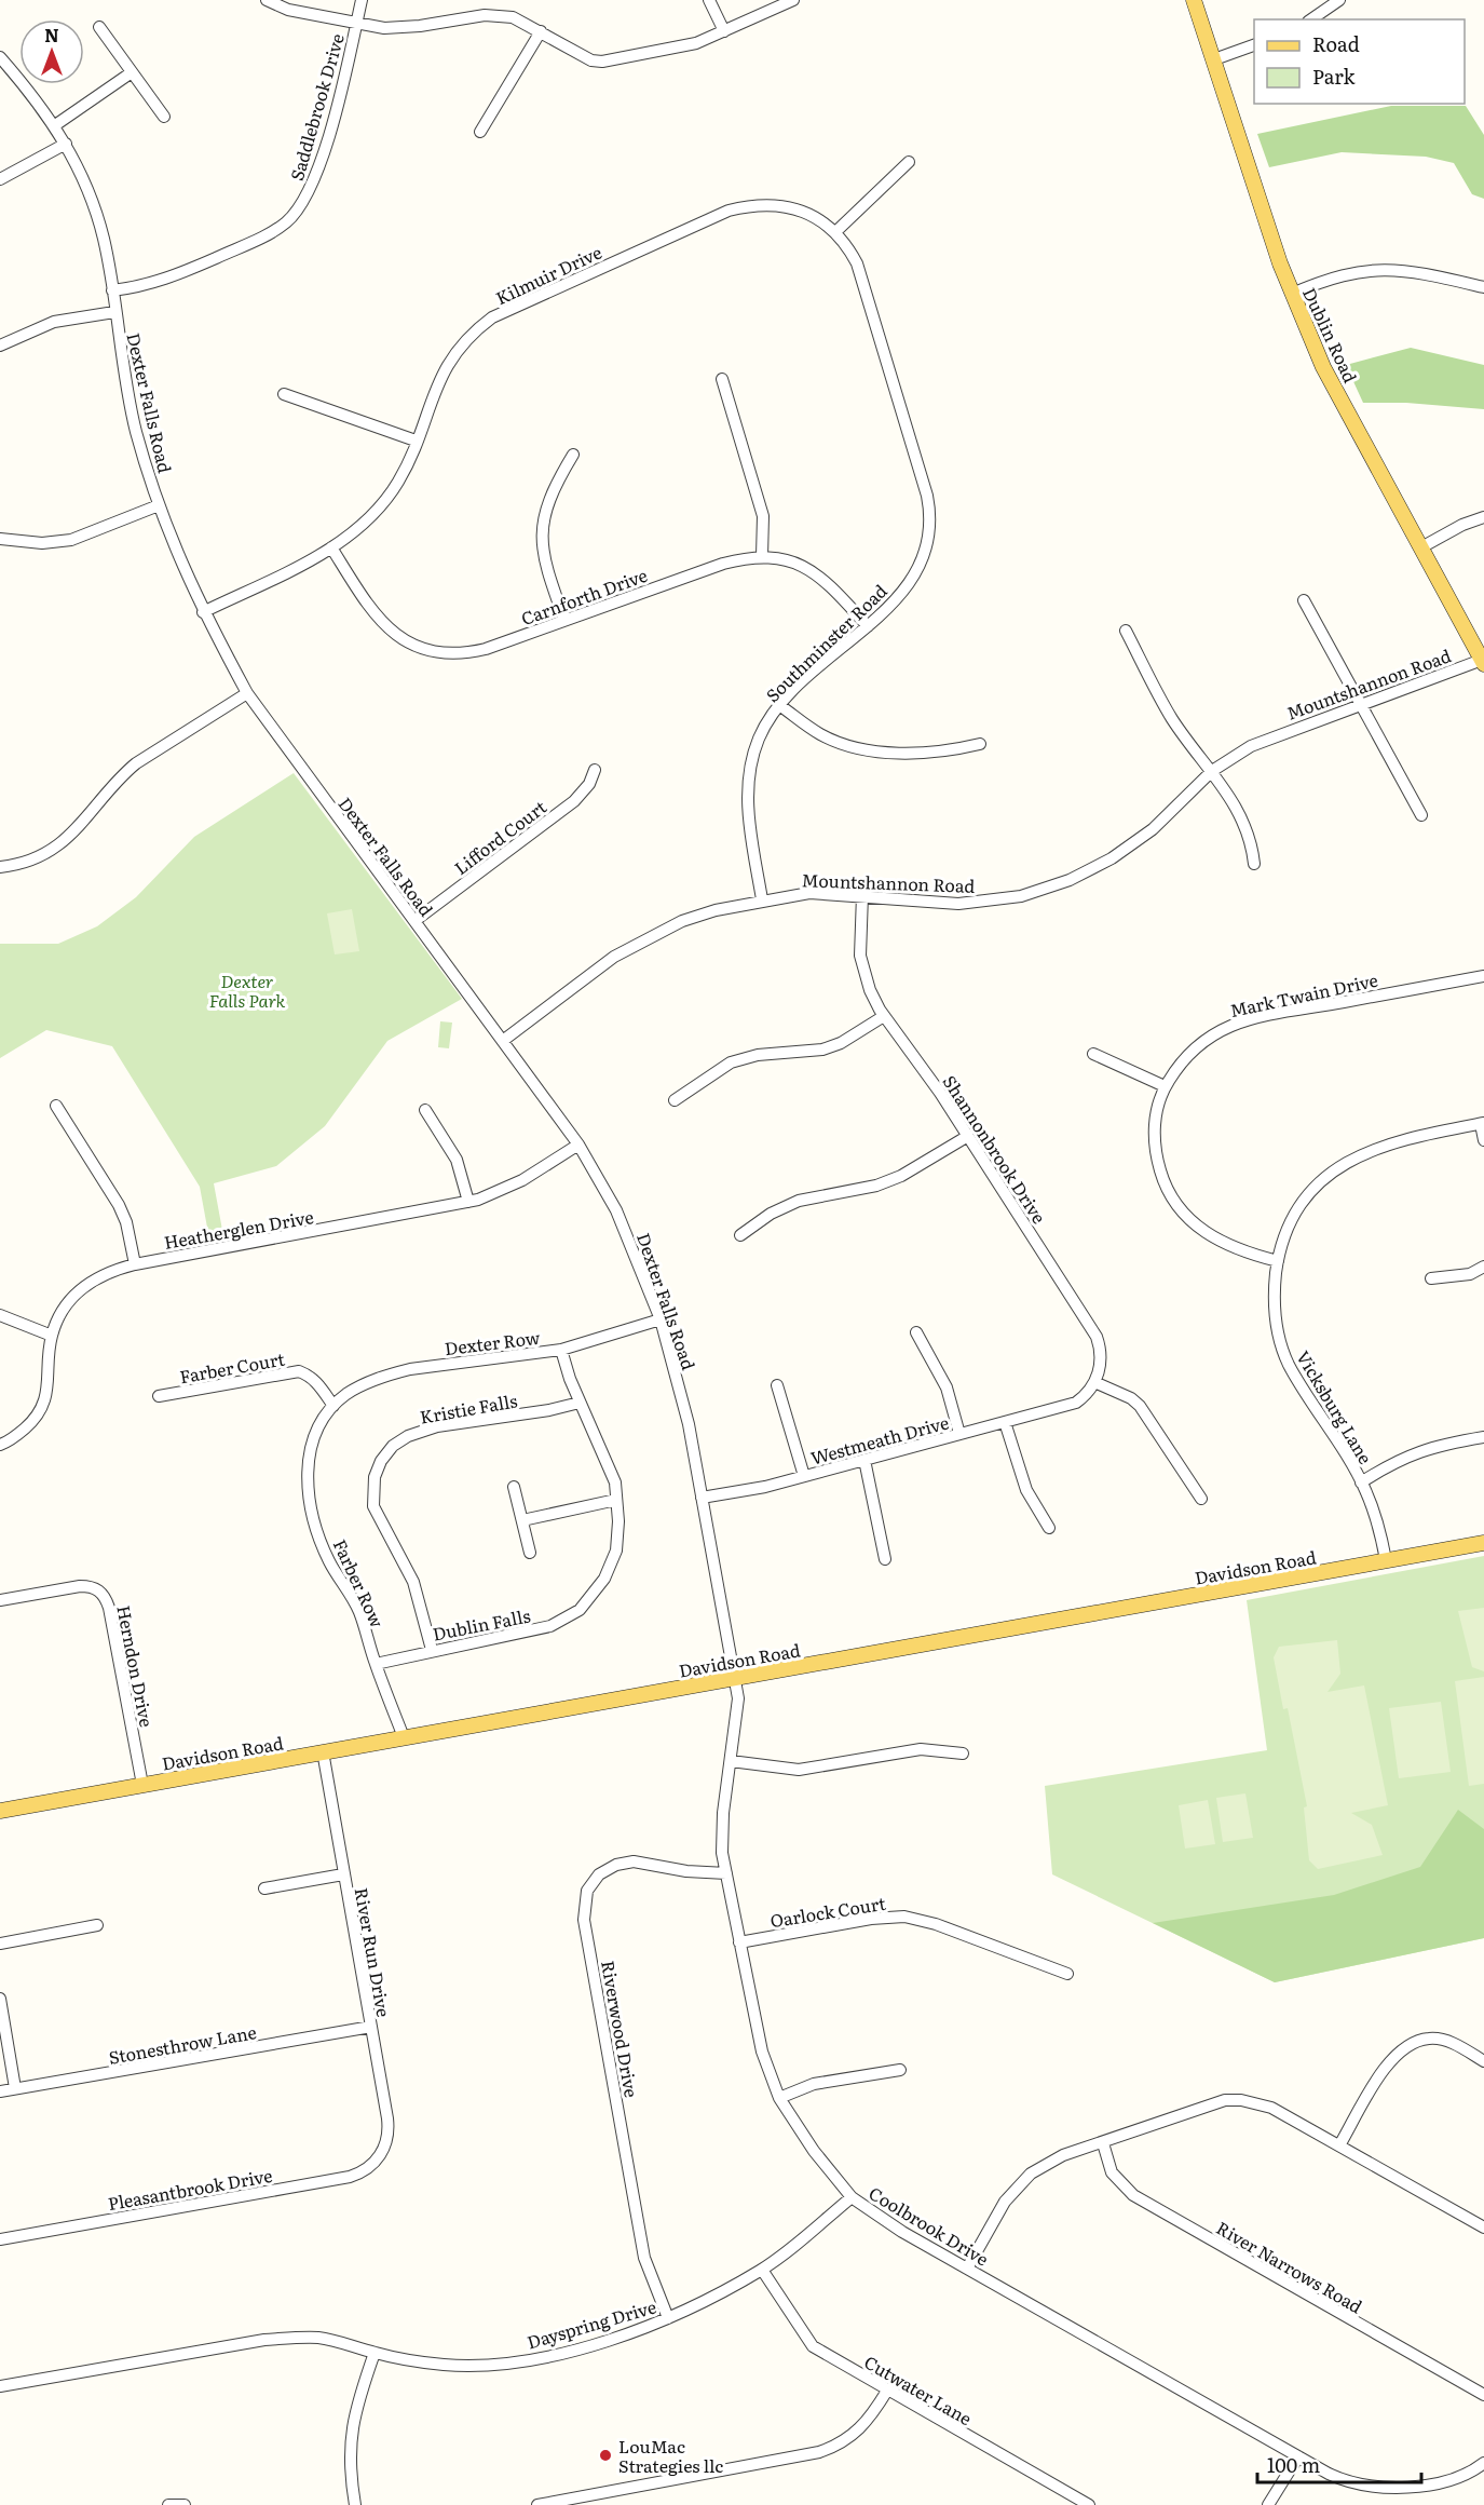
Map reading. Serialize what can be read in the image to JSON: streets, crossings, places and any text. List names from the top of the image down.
{
  "streets": {
    "main road": ["Dublin Road", "Davidson Road"],
    "street": [
      "Saddlebrook Drive",
      "Kilmuir Drive",
      "Dexter Falls Road",
      "Carnforth Drive",
      "Southminster Road",
      "Mountshannon Road",
      "Lifford Court",
      "Mark Twain Drive",
      "Shannonbrook Drive",
      "Heatherglen Drive",
      "Dexter Row",
      "Farber Court",
      "Vicksburg Lane",
      "Kristie Falls",
      "Westmeath Drive",
      "Farber Row",
      "Dublin Falls",
      "Herndon Drive",
      "Oarlock Court",
      "River Run Drive",
      "Riverwood Drive",
      "Stonesthrow Lane",
      "Pleasantbrook Drive",
      "Coolbrook Drive",
      "River Narrows Road",
      "Dayspring Drive",
      "Cutwater Lane"
    ]
  },
  "crossings": [
    ["Saddlebrook Drive", "Dexter Falls Road"],
    ["Kilmuir Drive", "Dexter Falls Road"],
    ["Kilmuir Drive", "Carnforth Drive"],
    ["Kilmuir Drive", "Southminster Road"],
    ["Dublin Road", "Mountshannon Road"],
    ["Dexter Falls Road", "Mountshannon Road"],
    ["Dexter Falls Road", "Lifford Court"],
    ["Dexter Falls Road", "Heatherglen Drive"],
    ["Dexter Falls Road", "Dexter Row"],
    ["Dexter Falls Road", "Westmeath Drive"],
    ["Dexter Falls Road", "Davidson Road"],
    ["Dexter Falls Road", "Coolbrook Drive"],
    ["Carnforth Drive", "Southminster Road"],
    ["Southminster Road", "Mountshannon Road"],
    ["Mountshannon Road", "Shannonbrook Drive"],
    ["Mark Twain Drive", "Vicksburg Lane"],
    ["Shannonbrook Drive", "Westmeath Drive"],
    ["Dexter Row", "Farber Court"],
    ["Dexter Row", "Farber Row"],
    ["Dexter Row", "Dublin Falls"],
    ["Farber Court", "Farber Row"],
    ["Vicksburg Lane", "Davidson Road"],
    ["Kristie Falls", "Dublin Falls"],
    ["Davidson Road", "Farber Row"],
    ["Davidson Road", "Herndon Drive"],
    ["Davidson Road", "River Run Drive"],
    ["Davidson Road", "Coolbrook Drive"],
    ["Farber Row", "Dublin Falls"],
    ["Oarlock Court", "Coolbrook Drive"],
    ["River Run Drive", "Stonesthrow Lane"],
    ["River Run Drive", "Pleasantbrook Drive"],
    ["Riverwood Drive", "Coolbrook Drive"],
    ["Riverwood Drive", "Dayspring Drive"],
    ["Coolbrook Drive", "Dayspring Drive"],
    ["Dayspring Drive", "Cutwater Lane"]
  ],
  "parks": ["Dexter Falls Park"],
  "places": ["LouMac Strategies llc"],
  "legend": ["Road", "Park"],
  "scale_bar": "100 m",
  "north": "top"
}
